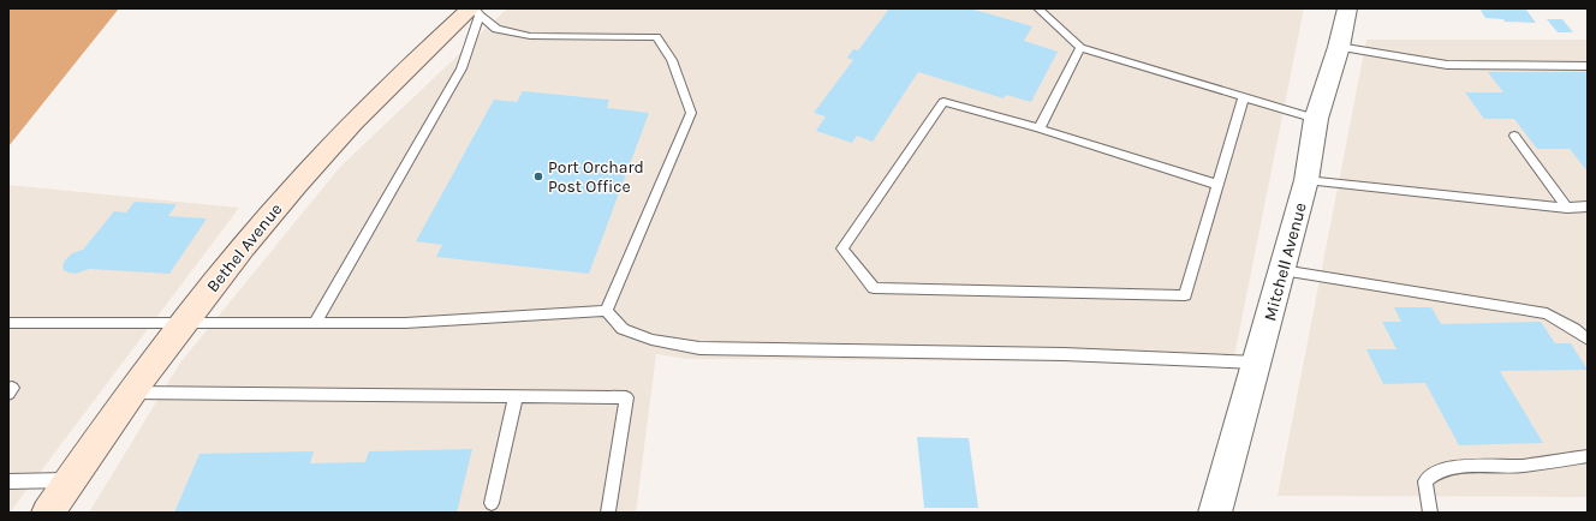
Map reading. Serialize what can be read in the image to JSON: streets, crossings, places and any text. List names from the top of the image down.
{
  "streets": {
    "main road": ["Bethel Avenue"],
    "street": ["Mitchell Avenue"]
  },
  "places": ["Port Orchard Post Office"]
}
